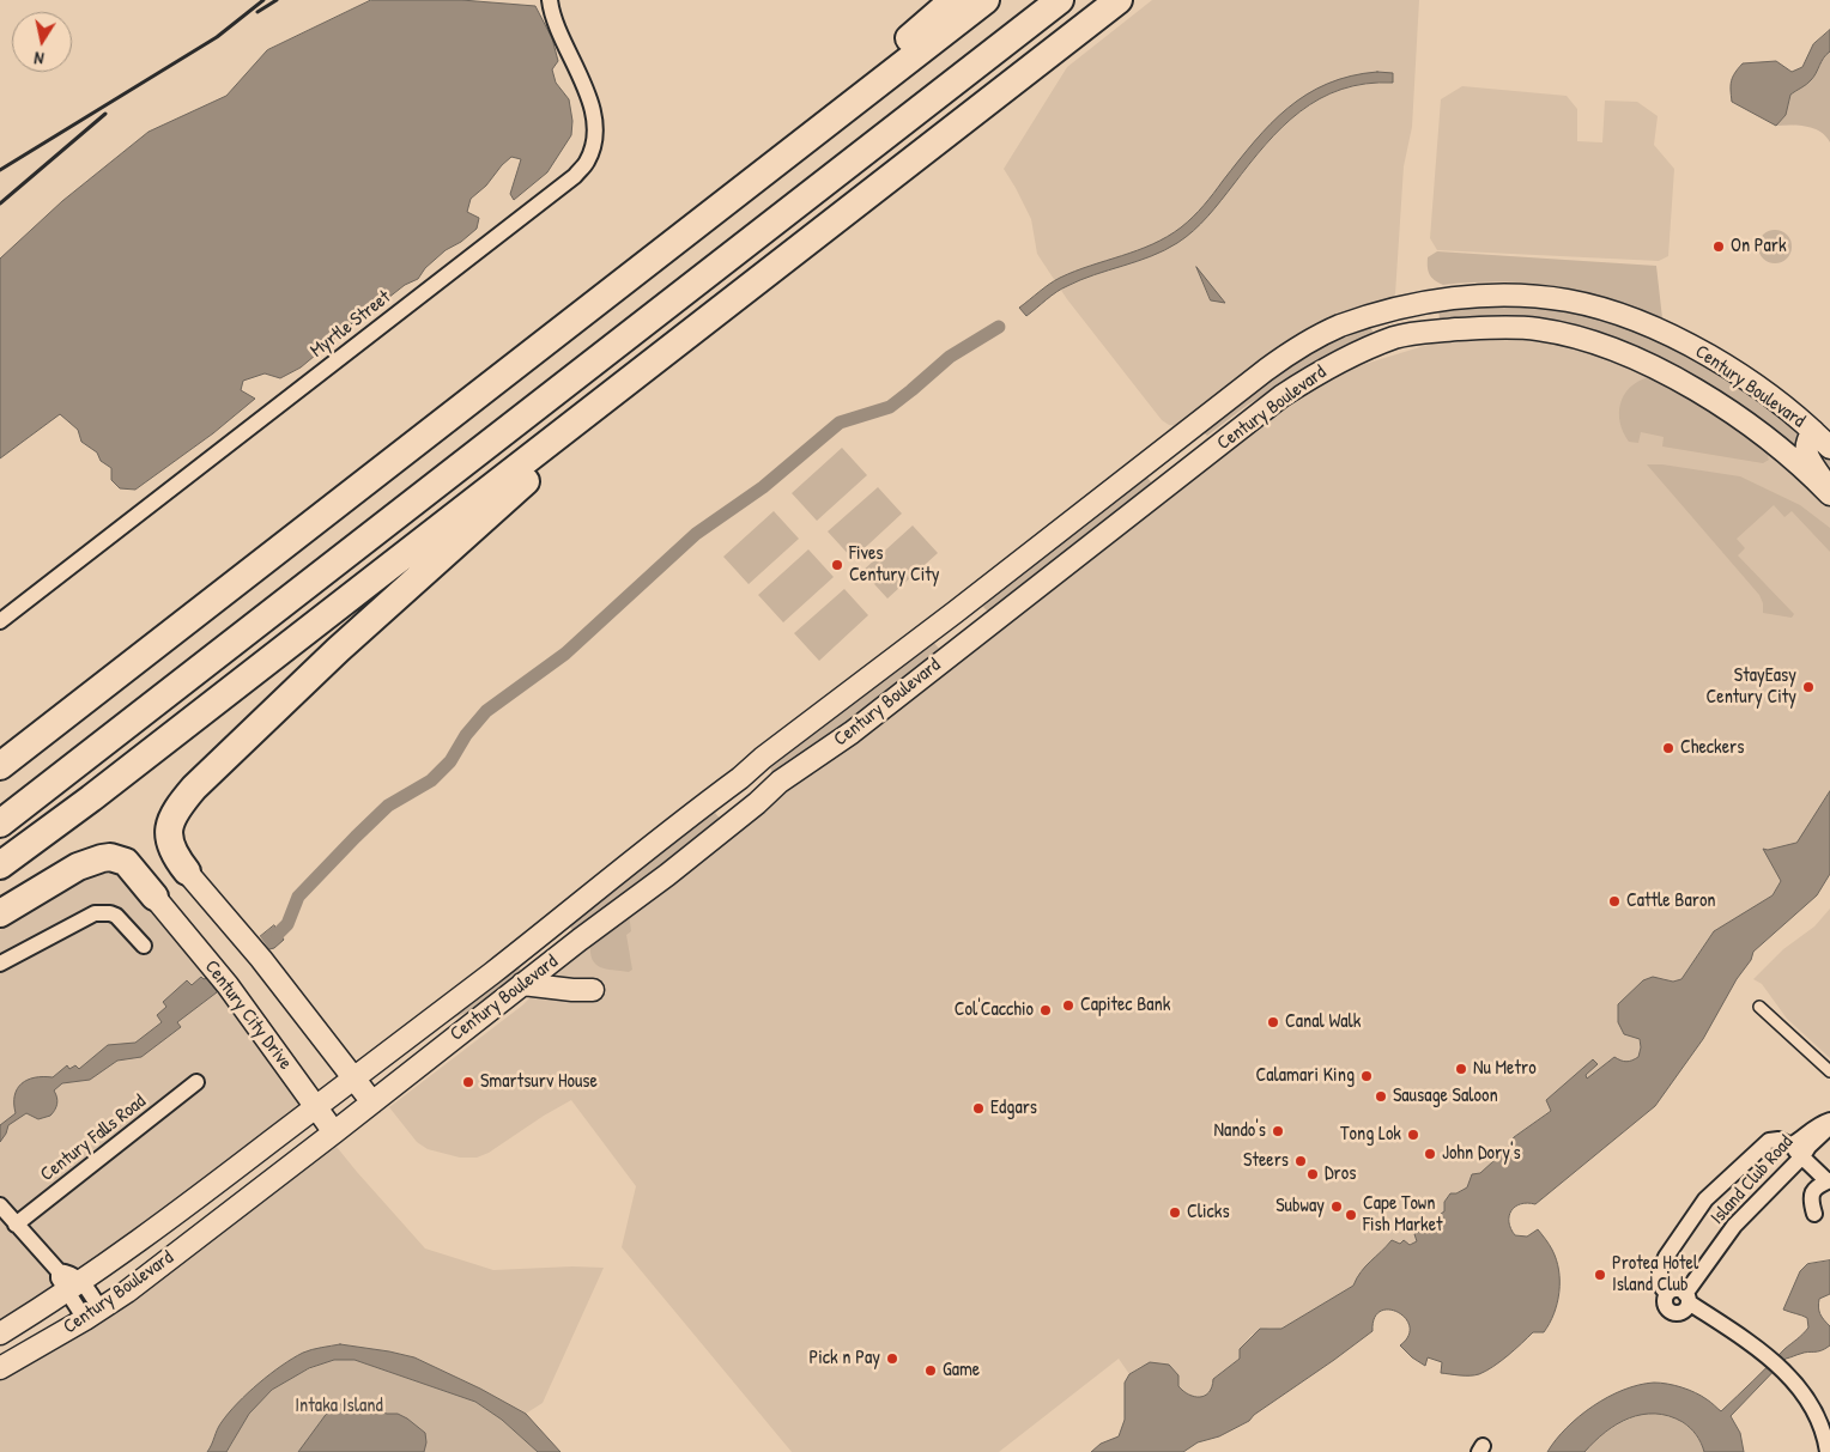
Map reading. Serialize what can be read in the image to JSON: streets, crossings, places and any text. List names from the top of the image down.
{
  "streets": {
    "main road": ["Century Boulevard", "Century City Drive"],
    "street": ["Myrtle Street", "Century Falls Road", "Island Club Road"]
  },
  "crossings": [
    ["Century Boulevard", "Century City Drive"]
  ],
  "parks": ["Intaka Island"],
  "places": [
    "On Park",
    "Fives Century City",
    "StayEasy Century City",
    "Checkers",
    "Cattle Baron",
    "Capitec Bank",
    "Col'Cacchio",
    "Canal Walk",
    "Nu Metro",
    "Calamari King",
    "Smartsurv House",
    "Sausage Saloon",
    "Edgars",
    "Nando's",
    "Tong Lok",
    "John Dory's",
    "Steers",
    "Dros",
    "Subway",
    "Clicks",
    "Cape Town Fish Market",
    "Protea Hotel Island Club",
    "Pick n Pay",
    "Game"
  ],
  "north": "bottom"
}
